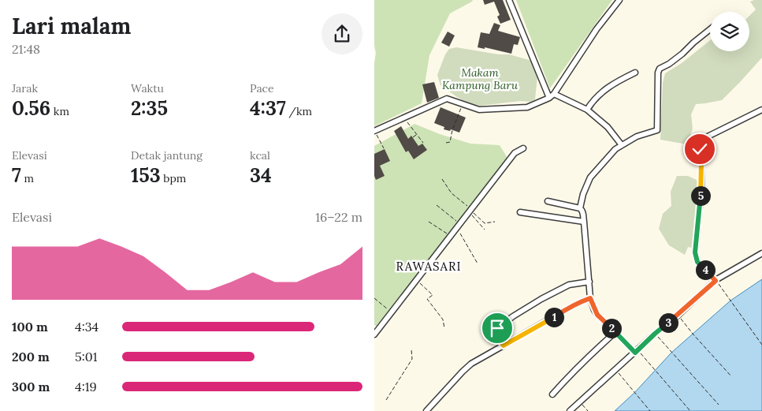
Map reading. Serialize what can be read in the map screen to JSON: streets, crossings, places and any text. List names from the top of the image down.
{
  "districts": ["RAWASARI"],
  "parks": ["Makam Kampung Baru"],
  "page": {
    "heading": ["Lari malam", "21:48"],
    "stats": [
      ["Jarak", "0.56 km"],
      ["Waktu", "2:35"],
      ["Pace", "4:37 /km"],
      ["Elevasi", "7 m"],
      ["Detak jantung", "153 bpm"],
      ["kcal", "34"]
    ],
    "pins": [
      "5",
      "4",
      "1",
      "3",
      "2"
    ],
    "chart": ["Elevasi", "16–22 m"],
    "list": [
      {
        "name": "100 m",
        "note": "4:34"
      },
      {
        "name": "200 m",
        "note": "5:01"
      },
      {
        "name": "300 m",
        "note": "4:19"
      }
    ]
  }
}
